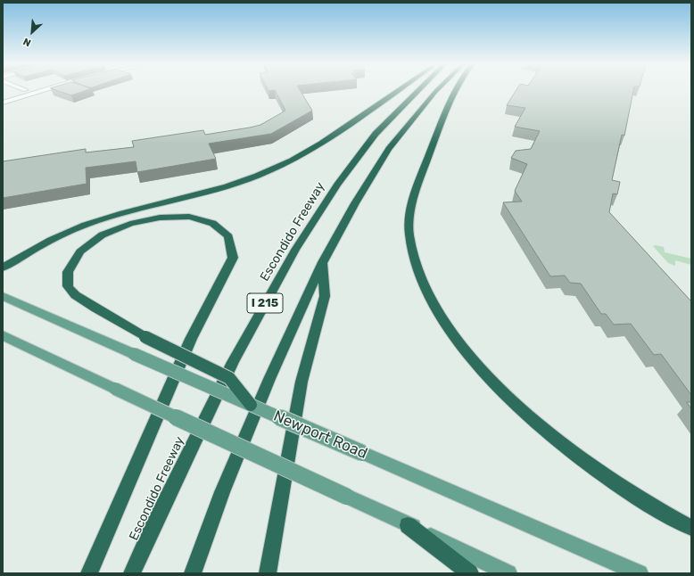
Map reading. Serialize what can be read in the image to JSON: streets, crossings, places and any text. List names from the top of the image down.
{
  "streets": {
    "highway": ["Escondido Freeway", "I 215"],
    "main road": ["Newport Road"]
  },
  "north": "bottom left"
}
